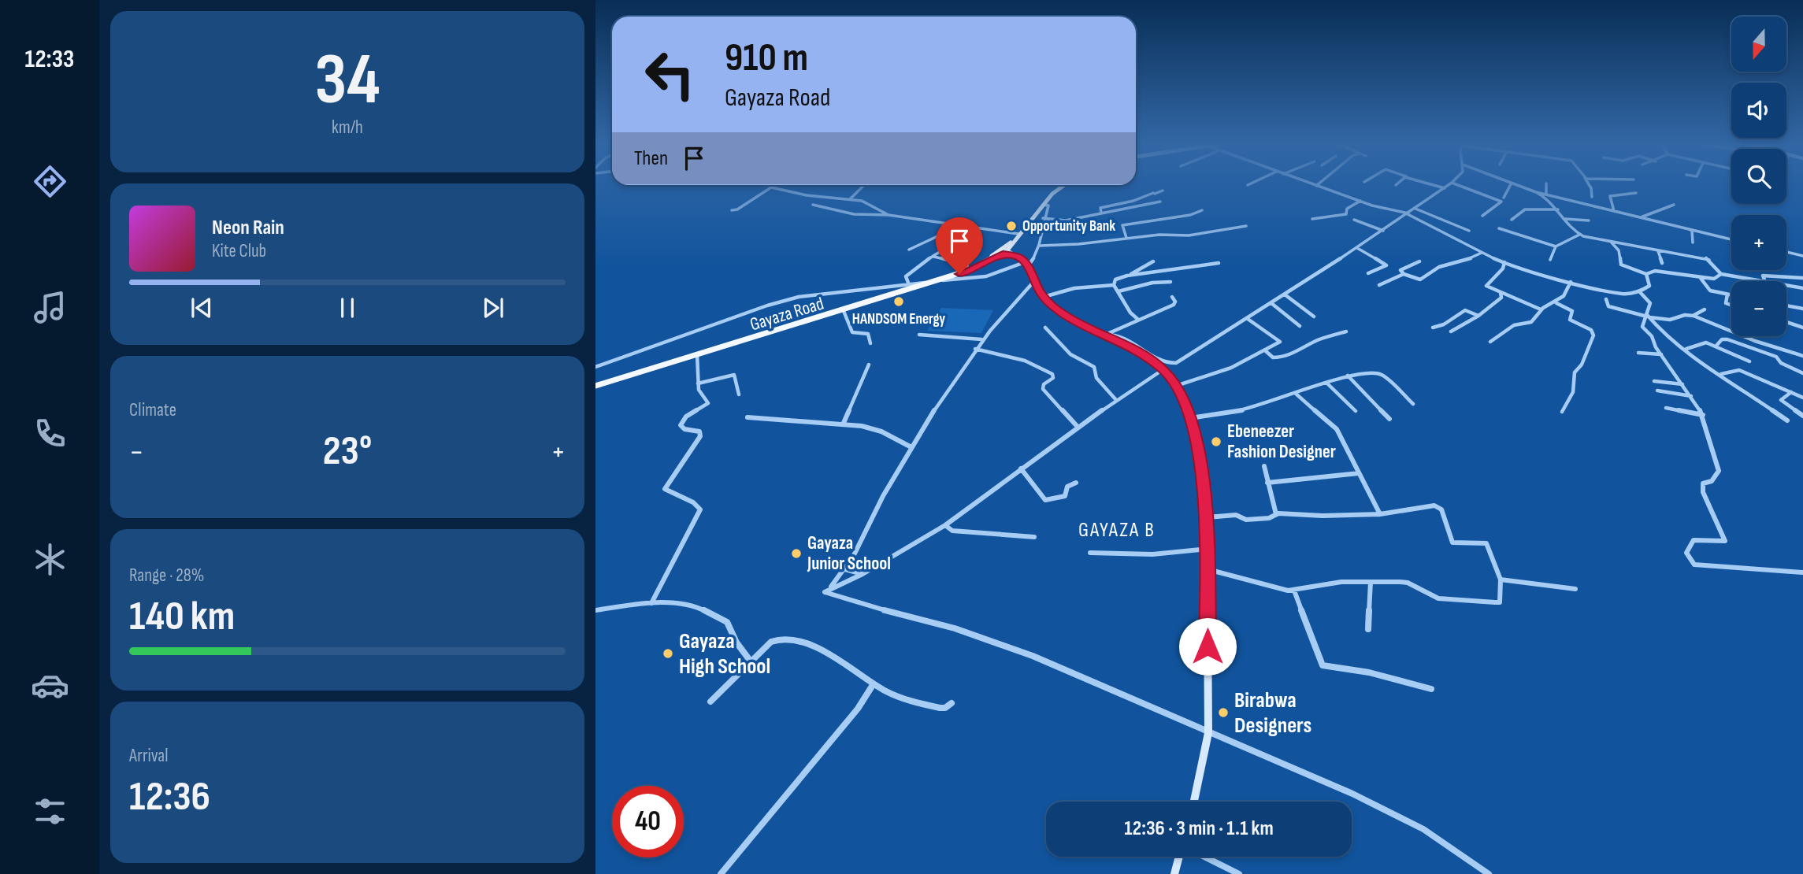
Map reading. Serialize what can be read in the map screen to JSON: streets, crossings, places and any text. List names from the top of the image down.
{
  "streets": {
    "main road": ["Gayaza Road"]
  },
  "districts": ["GAYAZA B"],
  "places": [
    "Opportunity Bank",
    "HANDSOM Energy",
    "Ebeneezer Fashion Designer",
    "Gayaza Junior School",
    "Gayaza High School",
    "Birabwa Designers"
  ],
  "north": "bottom",
  "page": {
    "tabs": "12:33",
    "tile": [
      ["34", "km/h"],
      "Climate",
      ["Range · 28%", "140 km"],
      ["Arrival", "12:36"]
    ],
    "map_buttons": ["+", "−"],
    "turn": ["910 m", "Gayaza Road"],
    "then": "Then",
    "song": ["Neon Rain", "Kite Club"],
    "heat": ["−", "23°", "+"],
    "limit": "40",
    "trip": "12:36 · 3 min · 1.1 km"
  }
}
